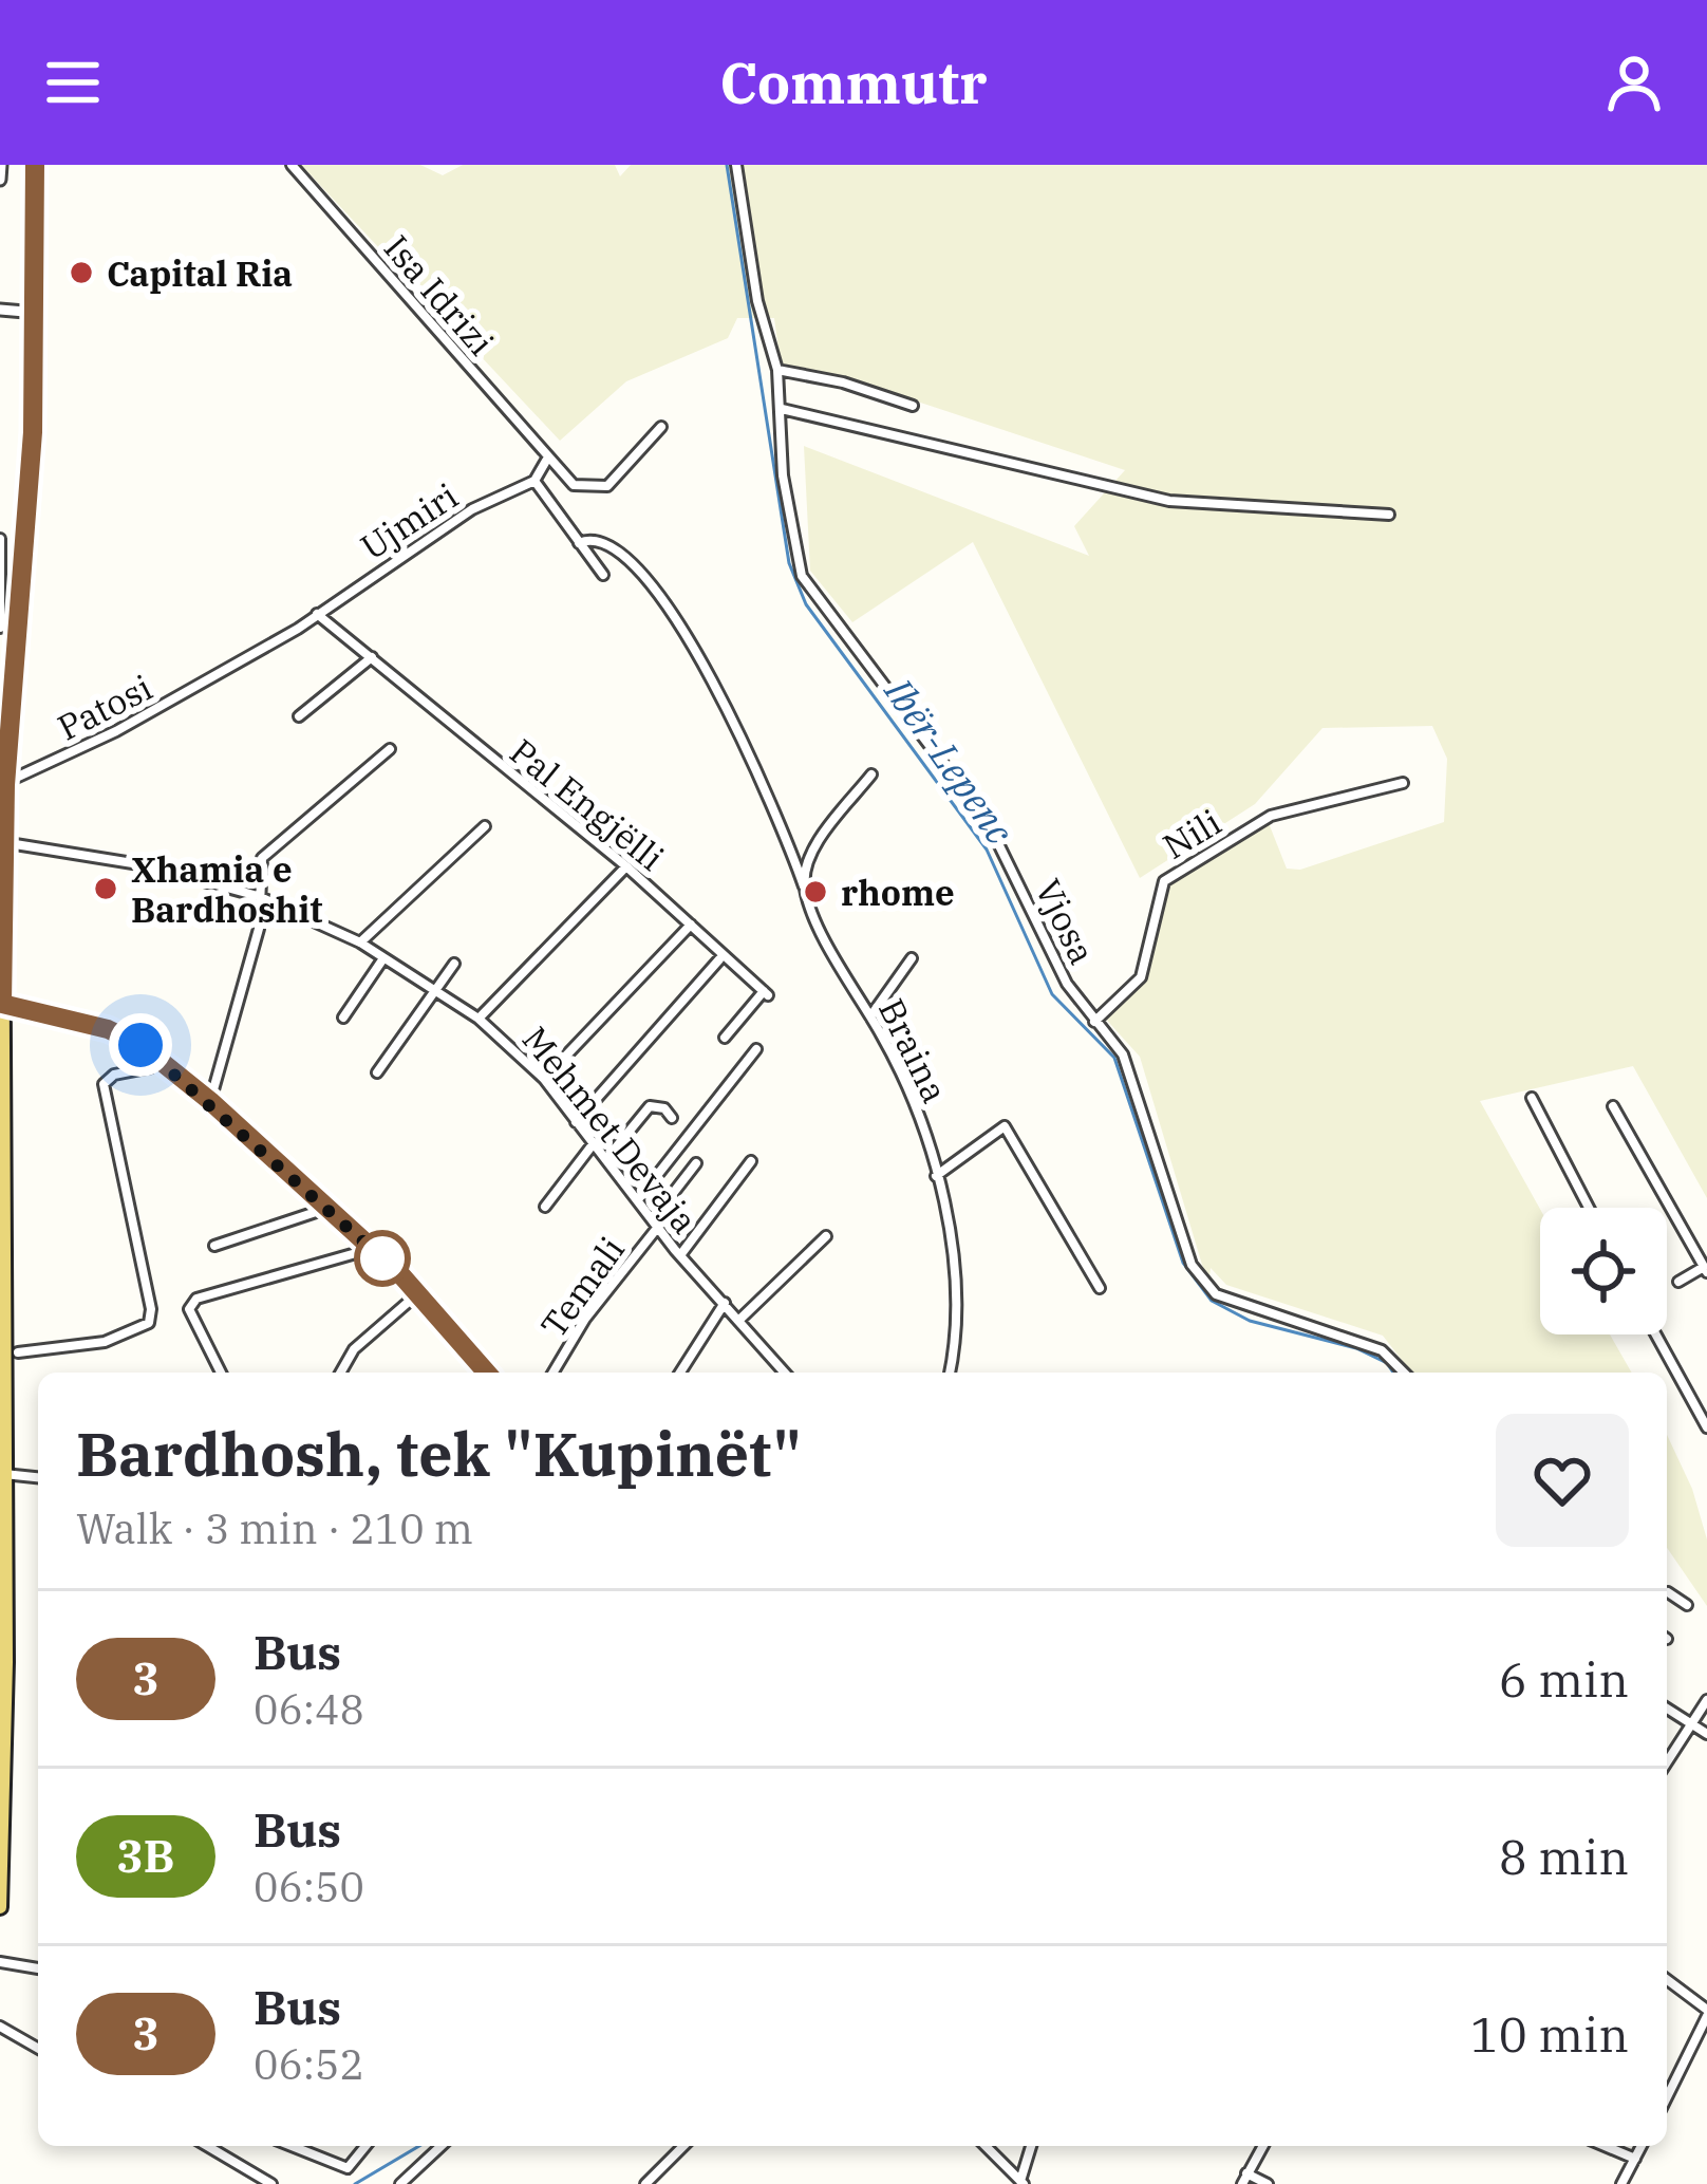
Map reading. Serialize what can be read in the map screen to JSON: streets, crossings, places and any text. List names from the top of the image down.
{
  "streets": {
    "street": [
      "Isa Idrizi",
      "Ujmiri",
      "Patosi",
      "Pal Engjëlli",
      "Nili",
      "Vjosa",
      "Braina",
      "Mehmet Devaja",
      "Temali"
    ]
  },
  "crossings": [
    ["Ujmiri", "Patosi"],
    ["Ujmiri", "Pal Engjëlli"],
    ["Patosi", "Pal Engjëlli"],
    ["Nili", "Vjosa"],
    ["Mehmet Devaja", "Temali"]
  ],
  "water": ["Ibër-Lepenc"],
  "places": ["Capital Ria", "Xhamia e Bardhoshit", "rhome"],
  "lines": ["bus line 3"],
  "page": {
    "header": "Commutr",
    "heading": ["Bardhosh, tek \"Kupinët\"", "Walk · 3 min · 210 m"],
    "list": [
      {
        "mark": "3",
        "name": "Bus",
        "note": "06:48",
        "value": "6 min"
      },
      {
        "mark": "3B",
        "name": "Bus",
        "note": "06:50",
        "value": "8 min"
      },
      {
        "mark": "3",
        "name": "Bus",
        "note": "06:52",
        "value": "10 min"
      }
    ]
  }
}
